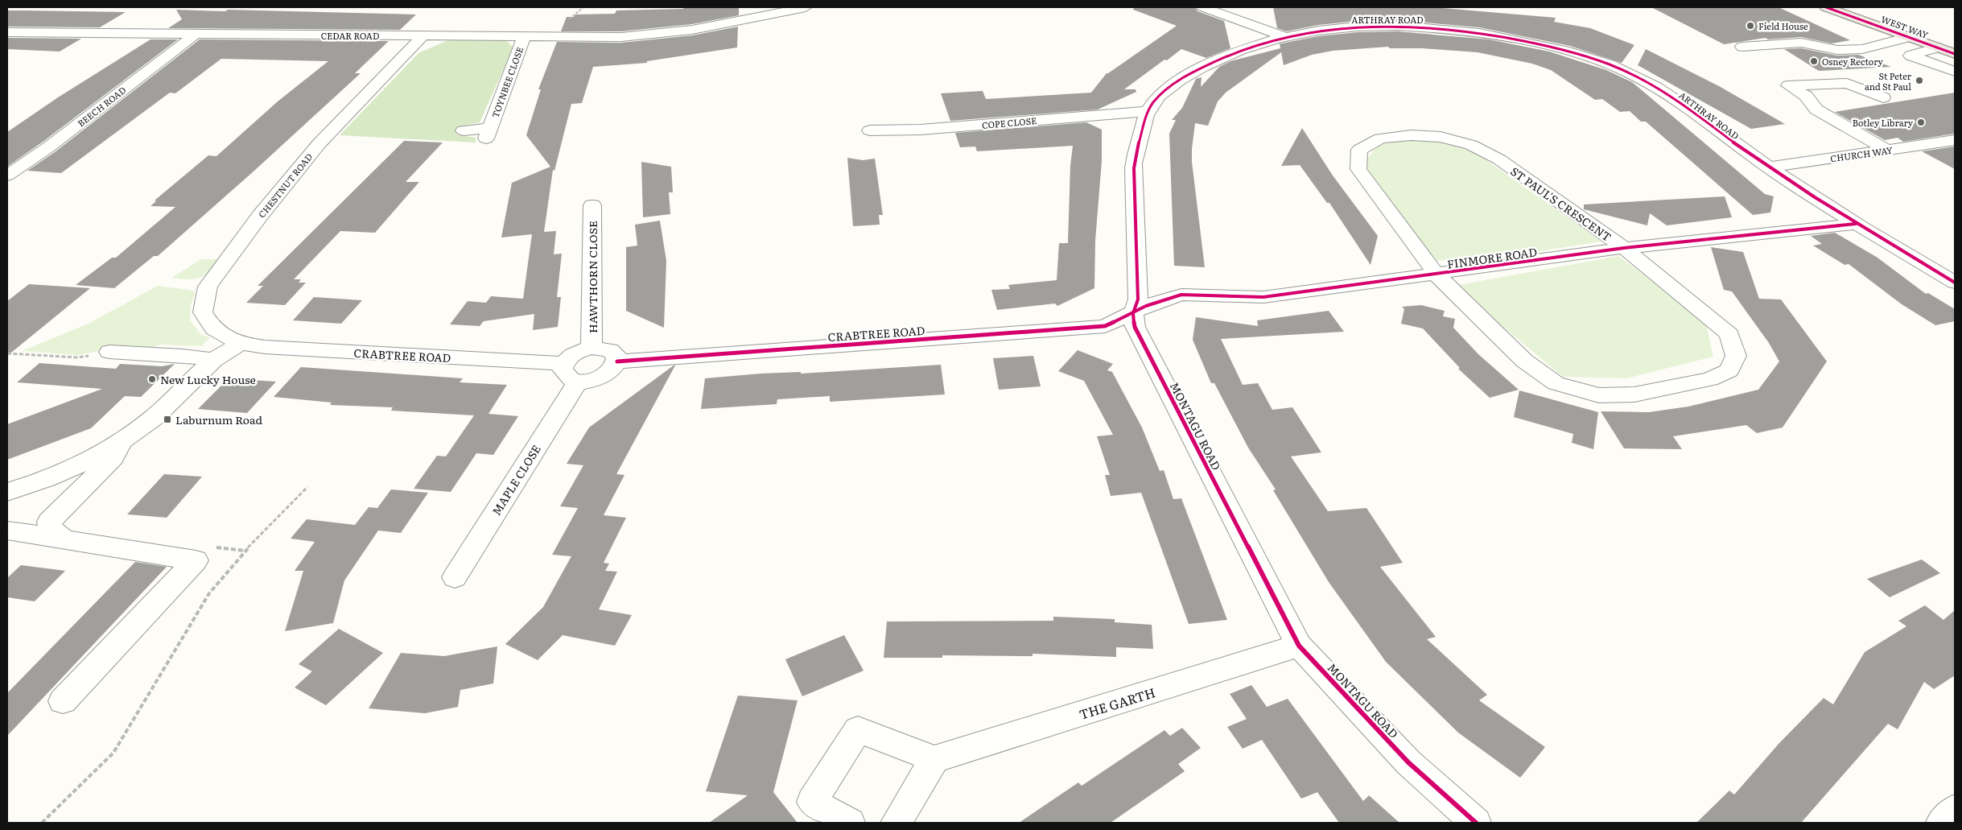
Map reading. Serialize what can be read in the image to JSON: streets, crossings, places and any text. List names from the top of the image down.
{
  "streets": {
    "main road": ["WEST WAY"],
    "street": [
      "ARTHRAY ROAD",
      "CEDAR ROAD",
      "TOYNBEE CLOSE",
      "BEECH ROAD",
      "COPE CLOSE",
      "CHURCH WAY",
      "CHESTNUT ROAD",
      "ST PAUL'S CRESCENT",
      "FINMORE ROAD",
      "HAWTHORN CLOSE",
      "CRABTREE ROAD",
      "MONTAGU ROAD",
      "MAPLE CLOSE",
      "THE GARTH"
    ]
  },
  "crossings": [
    ["ARTHRAY ROAD", "CHURCH WAY"],
    ["ARTHRAY ROAD", "FINMORE ROAD"],
    ["ARTHRAY ROAD", "MONTAGU ROAD"],
    ["CEDAR ROAD", "TOYNBEE CLOSE"],
    ["CEDAR ROAD", "BEECH ROAD"],
    ["CEDAR ROAD", "CHESTNUT ROAD"],
    ["COPE CLOSE", "MONTAGU ROAD"],
    ["CHESTNUT ROAD", "CRABTREE ROAD"],
    ["ST PAUL'S CRESCENT", "FINMORE ROAD"],
    ["FINMORE ROAD", "CRABTREE ROAD"],
    ["FINMORE ROAD", "MONTAGU ROAD"],
    ["HAWTHORN CLOSE", "CRABTREE ROAD"],
    ["HAWTHORN CLOSE", "MAPLE CLOSE"],
    ["CRABTREE ROAD", "MONTAGU ROAD"],
    ["CRABTREE ROAD", "MAPLE CLOSE"],
    ["MONTAGU ROAD", "THE GARTH"]
  ],
  "places": {
    "other": [
      "Field House",
      "Osney Rectory",
      "St Peter and St Paul",
      "Botley Library",
      "New Lucky House"
    ],
    "transit": ["Laburnum Road"]
  }
}
